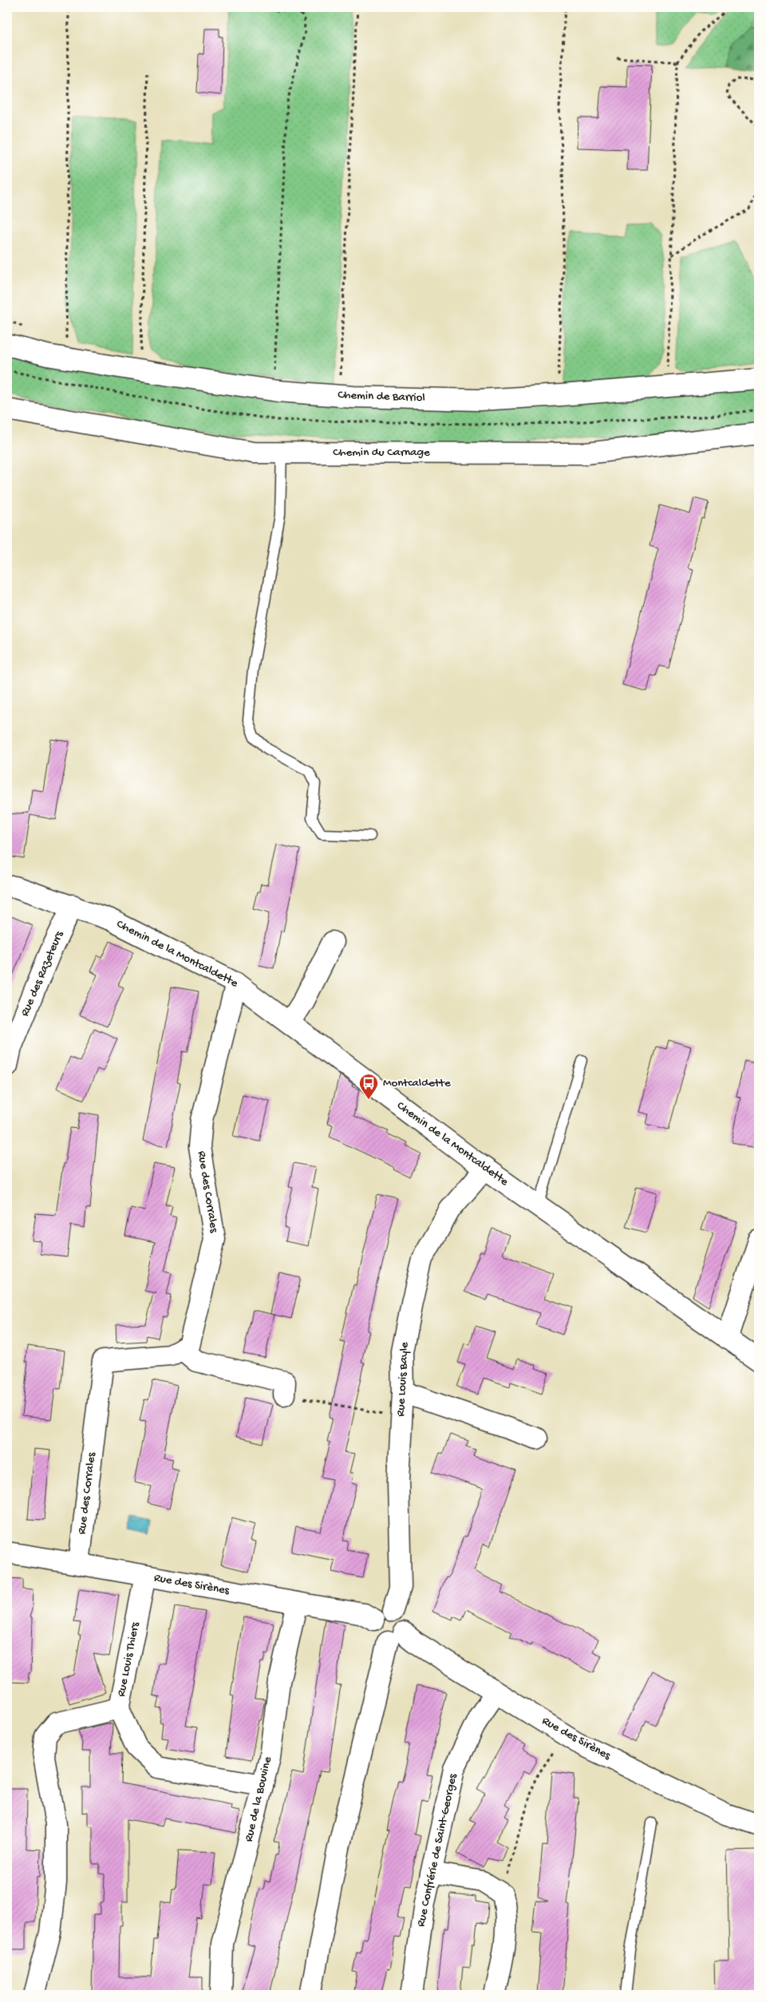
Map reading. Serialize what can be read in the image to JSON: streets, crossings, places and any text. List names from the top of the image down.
{
  "streets": {
    "street": [
      "Chemin de Barriol",
      "Chemin du Carnage",
      "Chemin de la Montcaldette",
      "Rue des Razeteurs",
      "Rue des Corrales",
      "Rue Louis Bayle",
      "Rue des Sirènes",
      "Rue Louis Thiers",
      "Rue de la Bouvine",
      "Rue Confrérie de Saint-Georges"
    ]
  },
  "crossings": [
    ["Chemin de la Montcaldette", "Rue des Razeteurs"],
    ["Chemin de la Montcaldette", "Rue des Corrales"],
    ["Chemin de la Montcaldette", "Rue Louis Bayle"],
    ["Rue des Corrales", "Rue des Sirènes"],
    ["Rue Louis Bayle", "Rue des Sirènes"],
    ["Rue des Sirènes", "Rue Louis Thiers"],
    ["Rue des Sirènes", "Rue de la Bouvine"],
    ["Rue des Sirènes", "Rue Confrérie de Saint-Georges"],
    ["Rue Louis Thiers", "Rue de la Bouvine"]
  ],
  "places": {
    "bus stop": ["Montcaldette"]
  }
}
